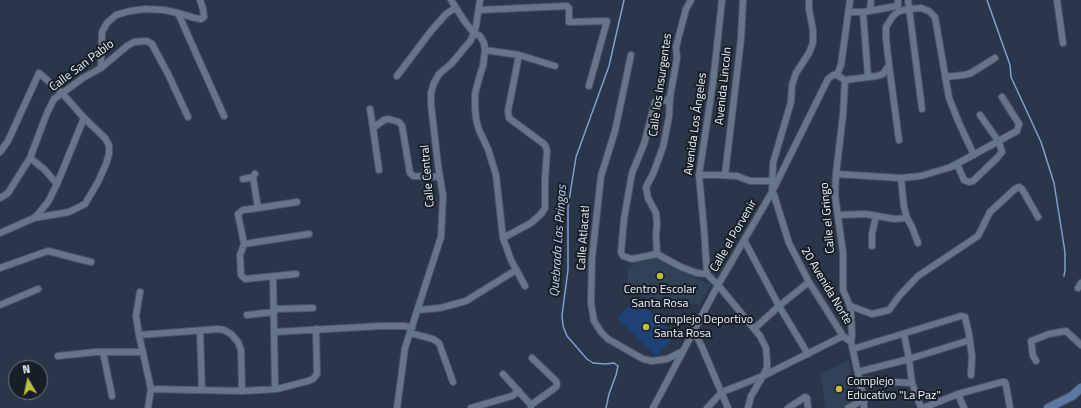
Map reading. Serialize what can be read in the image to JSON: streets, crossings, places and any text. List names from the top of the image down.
{
  "streets": {
    "street": [
      "Calle San Pablo",
      "Calle los Insurgentes",
      "Avenida Lincoln",
      "Avenida Los Ángeles",
      "Calle Central",
      "Calle el Gringo",
      "Calle el Porvenir",
      "Calle Atlacatl",
      "20 Avenida Norte"
    ]
  },
  "crossings": [
    ["Calle el Gringo", "20 Avenida Norte"],
    ["Calle el Porvenir", "Calle Atlacatl"],
    ["Calle el Porvenir", "20 Avenida Norte"]
  ],
  "water": ["Quebrada Las Pringas"],
  "places": ["Centro Escolar Santa Rosa", "Complejo Deportivo Santa Rosa", "Complejo Educativo \"La Paz\""],
  "north": "top"
}
